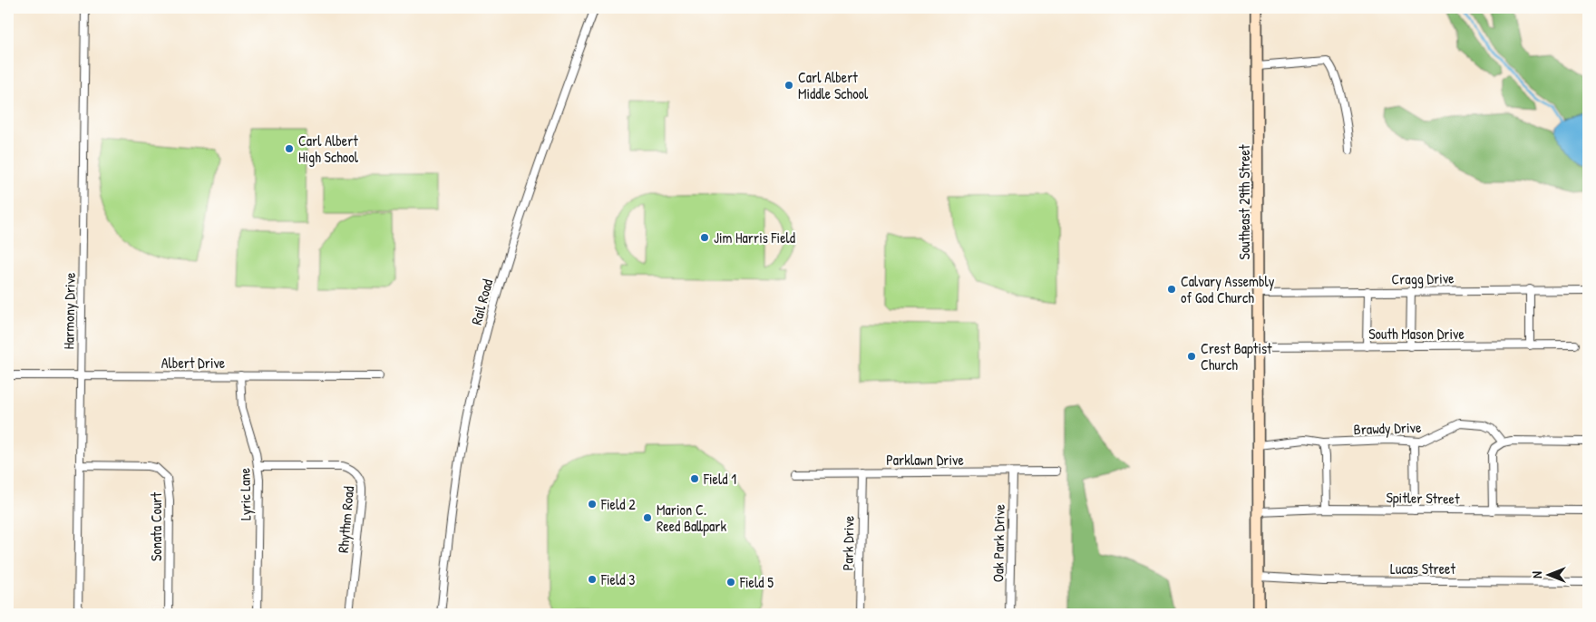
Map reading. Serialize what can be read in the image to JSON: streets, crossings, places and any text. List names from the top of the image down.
{
  "streets": {
    "main road": ["Southeast 29th Street"],
    "street": [
      "Cragg Drive",
      "Rail Road",
      "Harmony Drive",
      "South Mason Drive",
      "Albert Drive",
      "Brawdy Drive",
      "Parklawn Drive",
      "Lyric Lane",
      "Spitler Street",
      "Rhythm Road",
      "Sonata Court",
      "Park Drive",
      "Oak Park Drive",
      "Lucas Street"
    ]
  },
  "crossings": [
    ["Southeast 29th Street", "Cragg Drive"],
    ["Southeast 29th Street", "South Mason Drive"],
    ["Southeast 29th Street", "Brawdy Drive"],
    ["Southeast 29th Street", "Spitler Street"],
    ["Southeast 29th Street", "Lucas Street"],
    ["Harmony Drive", "Albert Drive"],
    ["Harmony Drive", "Sonata Court"],
    ["Albert Drive", "Lyric Lane"],
    ["Parklawn Drive", "Park Drive"],
    ["Parklawn Drive", "Oak Park Drive"],
    ["Lyric Lane", "Rhythm Road"]
  ],
  "places": [
    "Carl Albert Middle School",
    "Carl Albert High School",
    "Jim Harris Field",
    "Calvary Assembly of God Church",
    "Crest Baptist Church",
    "Field 1",
    "Field 2",
    "Marion C. Reed Ballpark",
    "Field 3",
    "Field 5"
  ],
  "north": "left"
}
